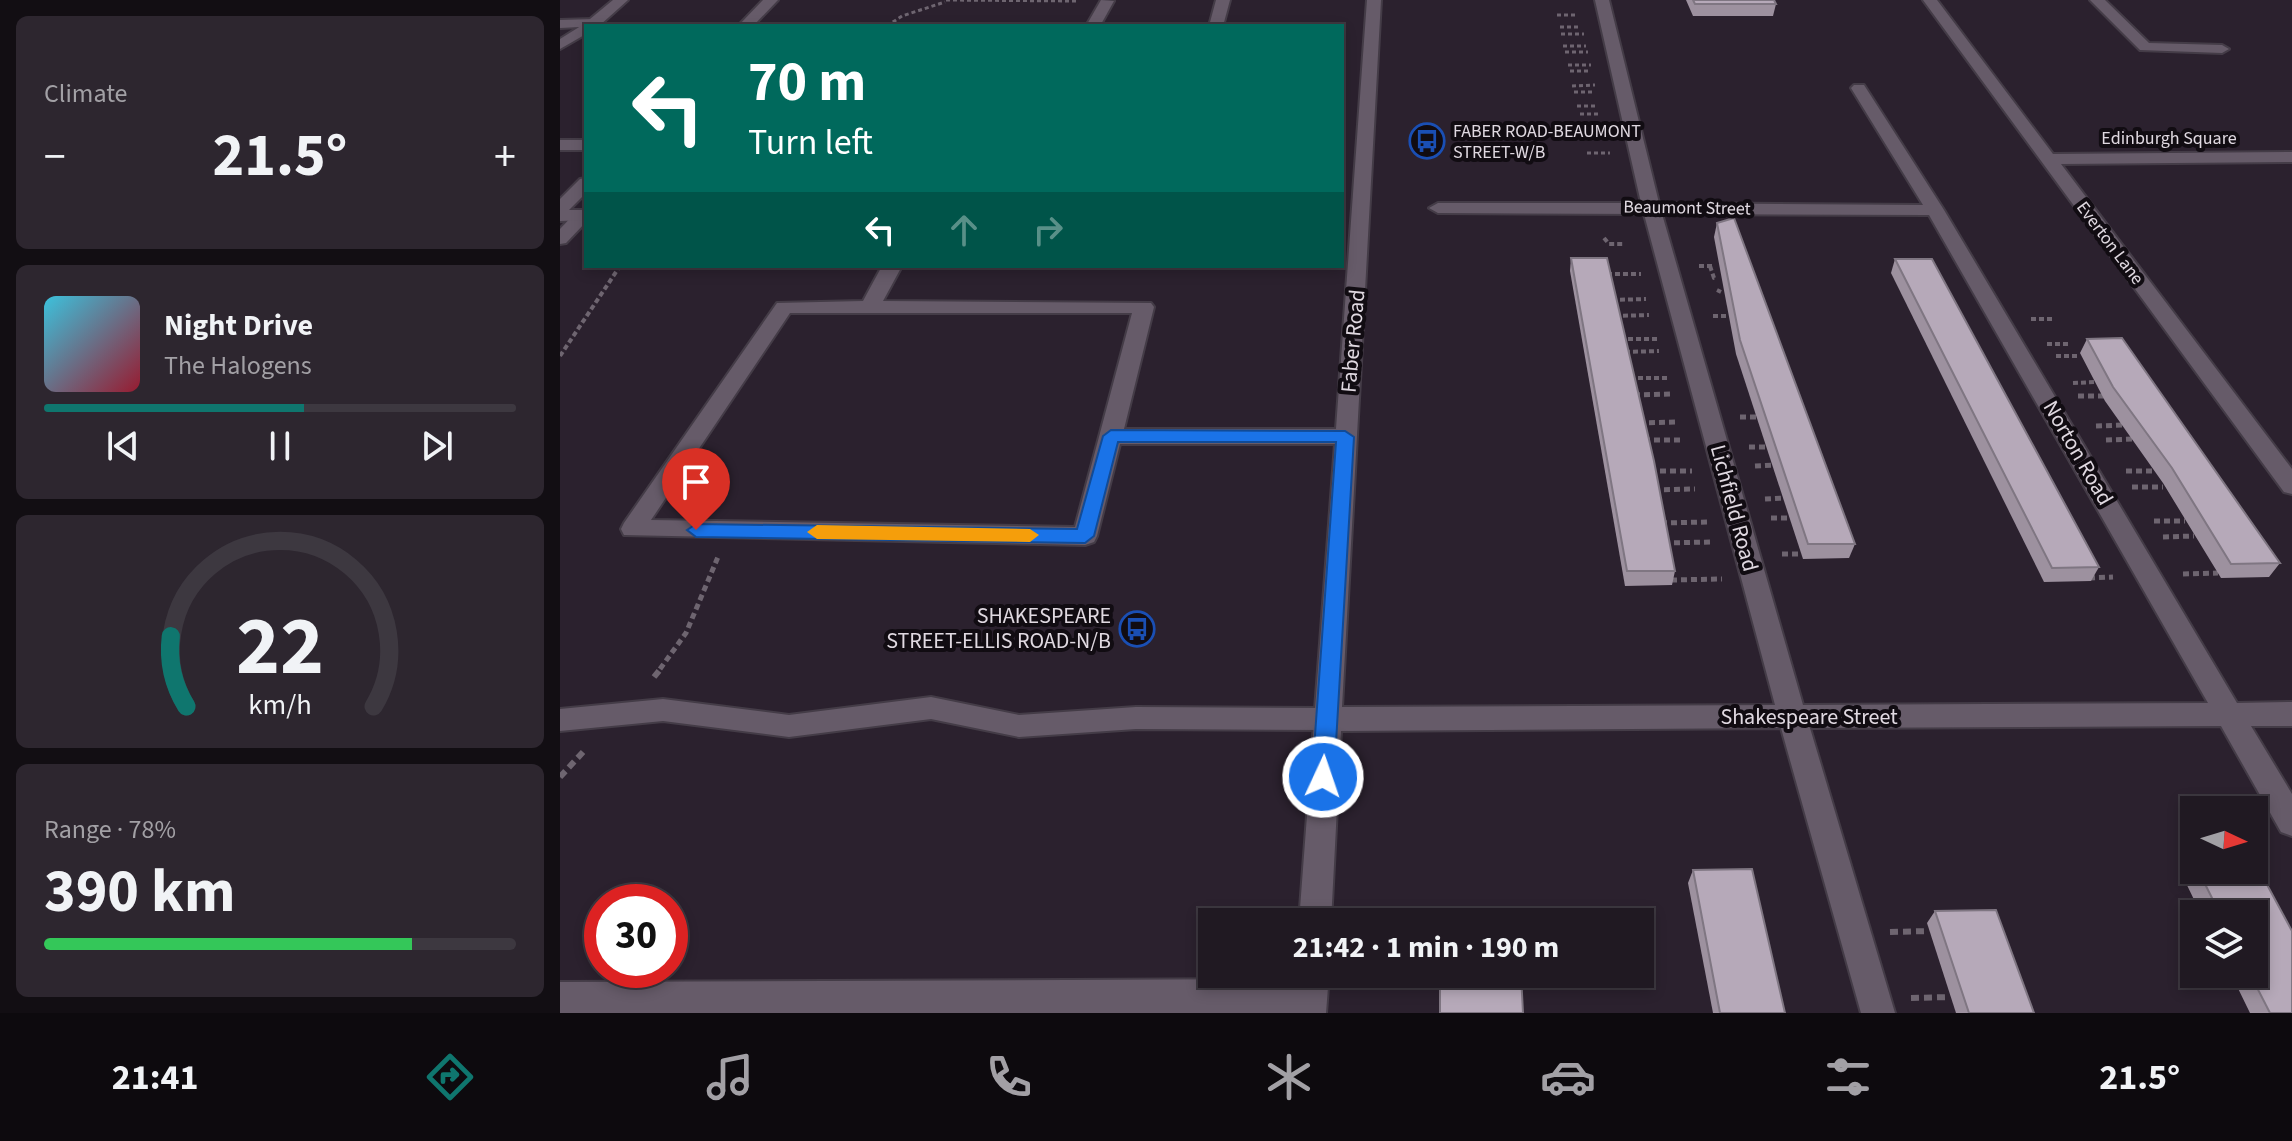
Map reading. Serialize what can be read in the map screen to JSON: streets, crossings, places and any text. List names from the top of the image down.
{
  "streets": {
    "street": [
      "Edinburgh Square",
      "Beaumont Street",
      "Everton Lane",
      "Faber Road",
      "Norton Road",
      "Lichfield Road",
      "Shakespeare Street"
    ]
  },
  "crossings": [
    ["Edinburgh Square", "Everton Lane"],
    ["Beaumont Street", "Norton Road"],
    ["Beaumont Street", "Lichfield Road"],
    ["Faber Road", "Shakespeare Street"],
    ["Norton Road", "Shakespeare Street"],
    ["Lichfield Road", "Shakespeare Street"]
  ],
  "places": {
    "bus stop": ["FABER ROAD-BEAUMONT STREET-W/B", "SHAKESPEARE STREET-ELLIS ROAD-N/B"]
  },
  "north": "right",
  "page": {
    "tile": [
      "Climate",
      ["Range · 78%", "390 km"]
    ],
    "turn": ["70 m", "Turn left"],
    "heat": ["−", "21.5°", "+"],
    "song": ["Night Drive", "The Halogens"],
    "limit": "30",
    "trip": "21:42 · 1 min · 190 m",
    "tabs": ["21:41", "21.5°"],
    "gauge": ["22", "km/h"]
  }
}
